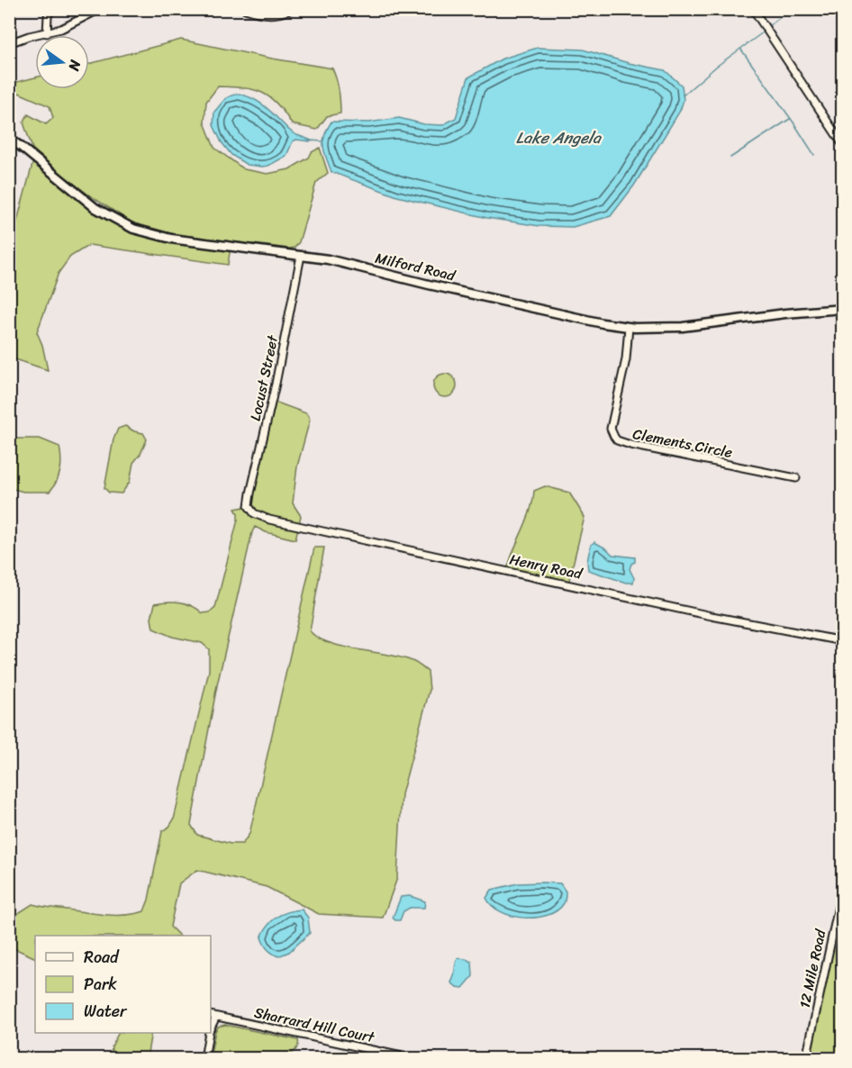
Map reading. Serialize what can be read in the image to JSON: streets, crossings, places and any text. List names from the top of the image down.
{
  "streets": {
    "street": [
      "Milford Road",
      "Locust Street",
      "Clements Circle",
      "Henry Road",
      "12 Mile Road",
      "Sharrard Hill Court"
    ]
  },
  "crossings": [
    ["Milford Road", "Locust Street"],
    ["Milford Road", "Clements Circle"],
    ["Locust Street", "Henry Road"]
  ],
  "water": ["Lake Angela"],
  "legend": ["Road", "Park", "Water"],
  "north": "right"
}
